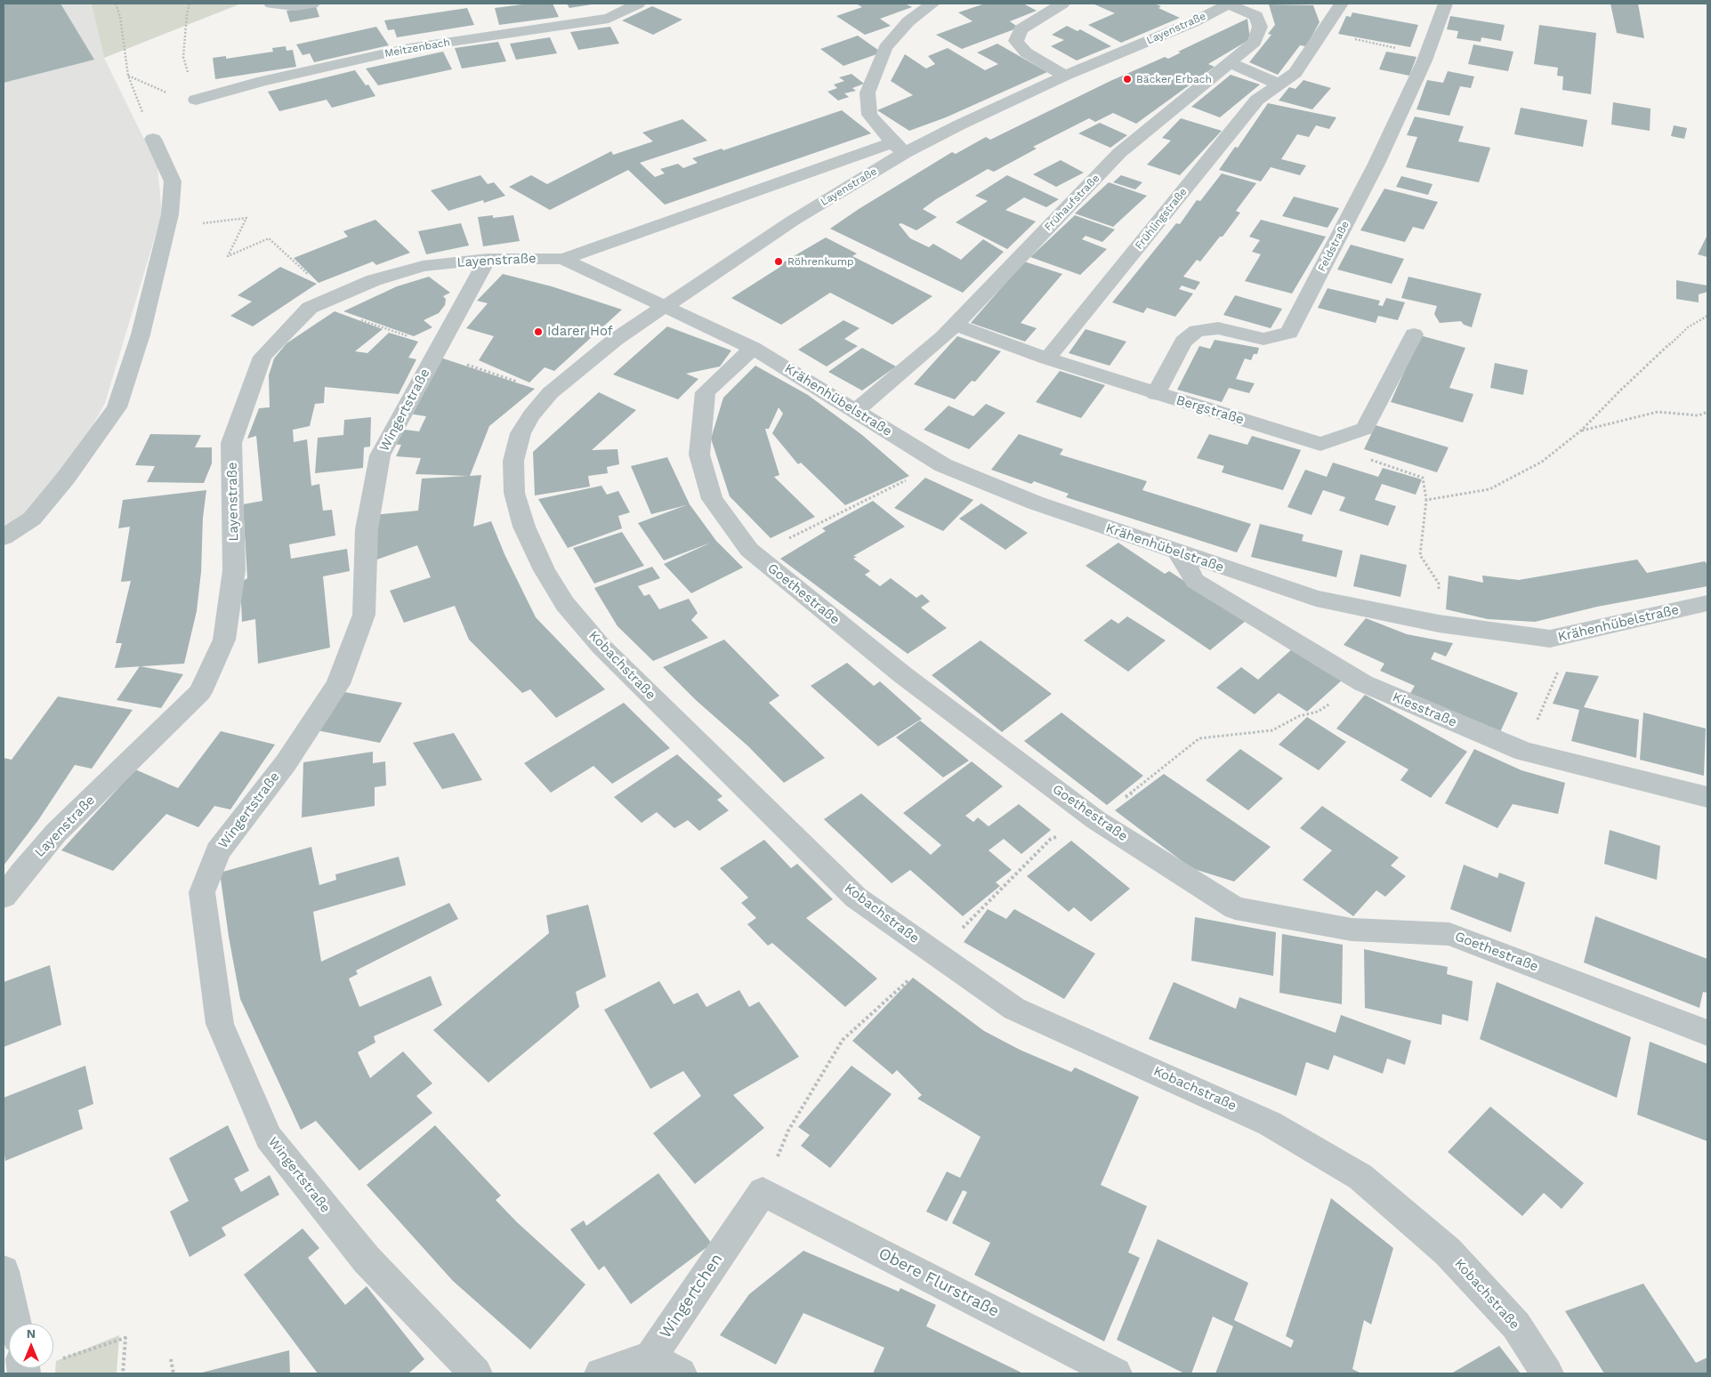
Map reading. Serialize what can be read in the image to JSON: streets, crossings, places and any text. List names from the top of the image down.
{
  "streets": {
    "street": [
      "Layenstraße",
      "Meitzenbach",
      "Frühaufstraße",
      "Frühlingstraße",
      "Feldstraße",
      "Krähenhübelstraße",
      "Wingertstraße",
      "Bergstraße",
      "Goethestraße",
      "Kobachstraße",
      "Kiesstraße",
      "Obere Flurstraße",
      "Wingertchen"
    ]
  },
  "crossings": [
    ["Layenstraße", "Frühaufstraße"],
    ["Layenstraße", "Krähenhübelstraße"],
    ["Layenstraße", "Wingertstraße"],
    ["Layenstraße", "Kobachstraße"],
    ["Frühaufstraße", "Krähenhübelstraße"],
    ["Frühaufstraße", "Bergstraße"],
    ["Frühlingstraße", "Bergstraße"],
    ["Feldstraße", "Bergstraße"],
    ["Krähenhübelstraße", "Goethestraße"],
    ["Krähenhübelstraße", "Kobachstraße"],
    ["Krähenhübelstraße", "Kiesstraße"],
    ["Obere Flurstraße", "Wingertchen"]
  ],
  "places": ["Bäcker Erbach", "Röhrenkump", "Idarer Hof"],
  "north": "top"
}
